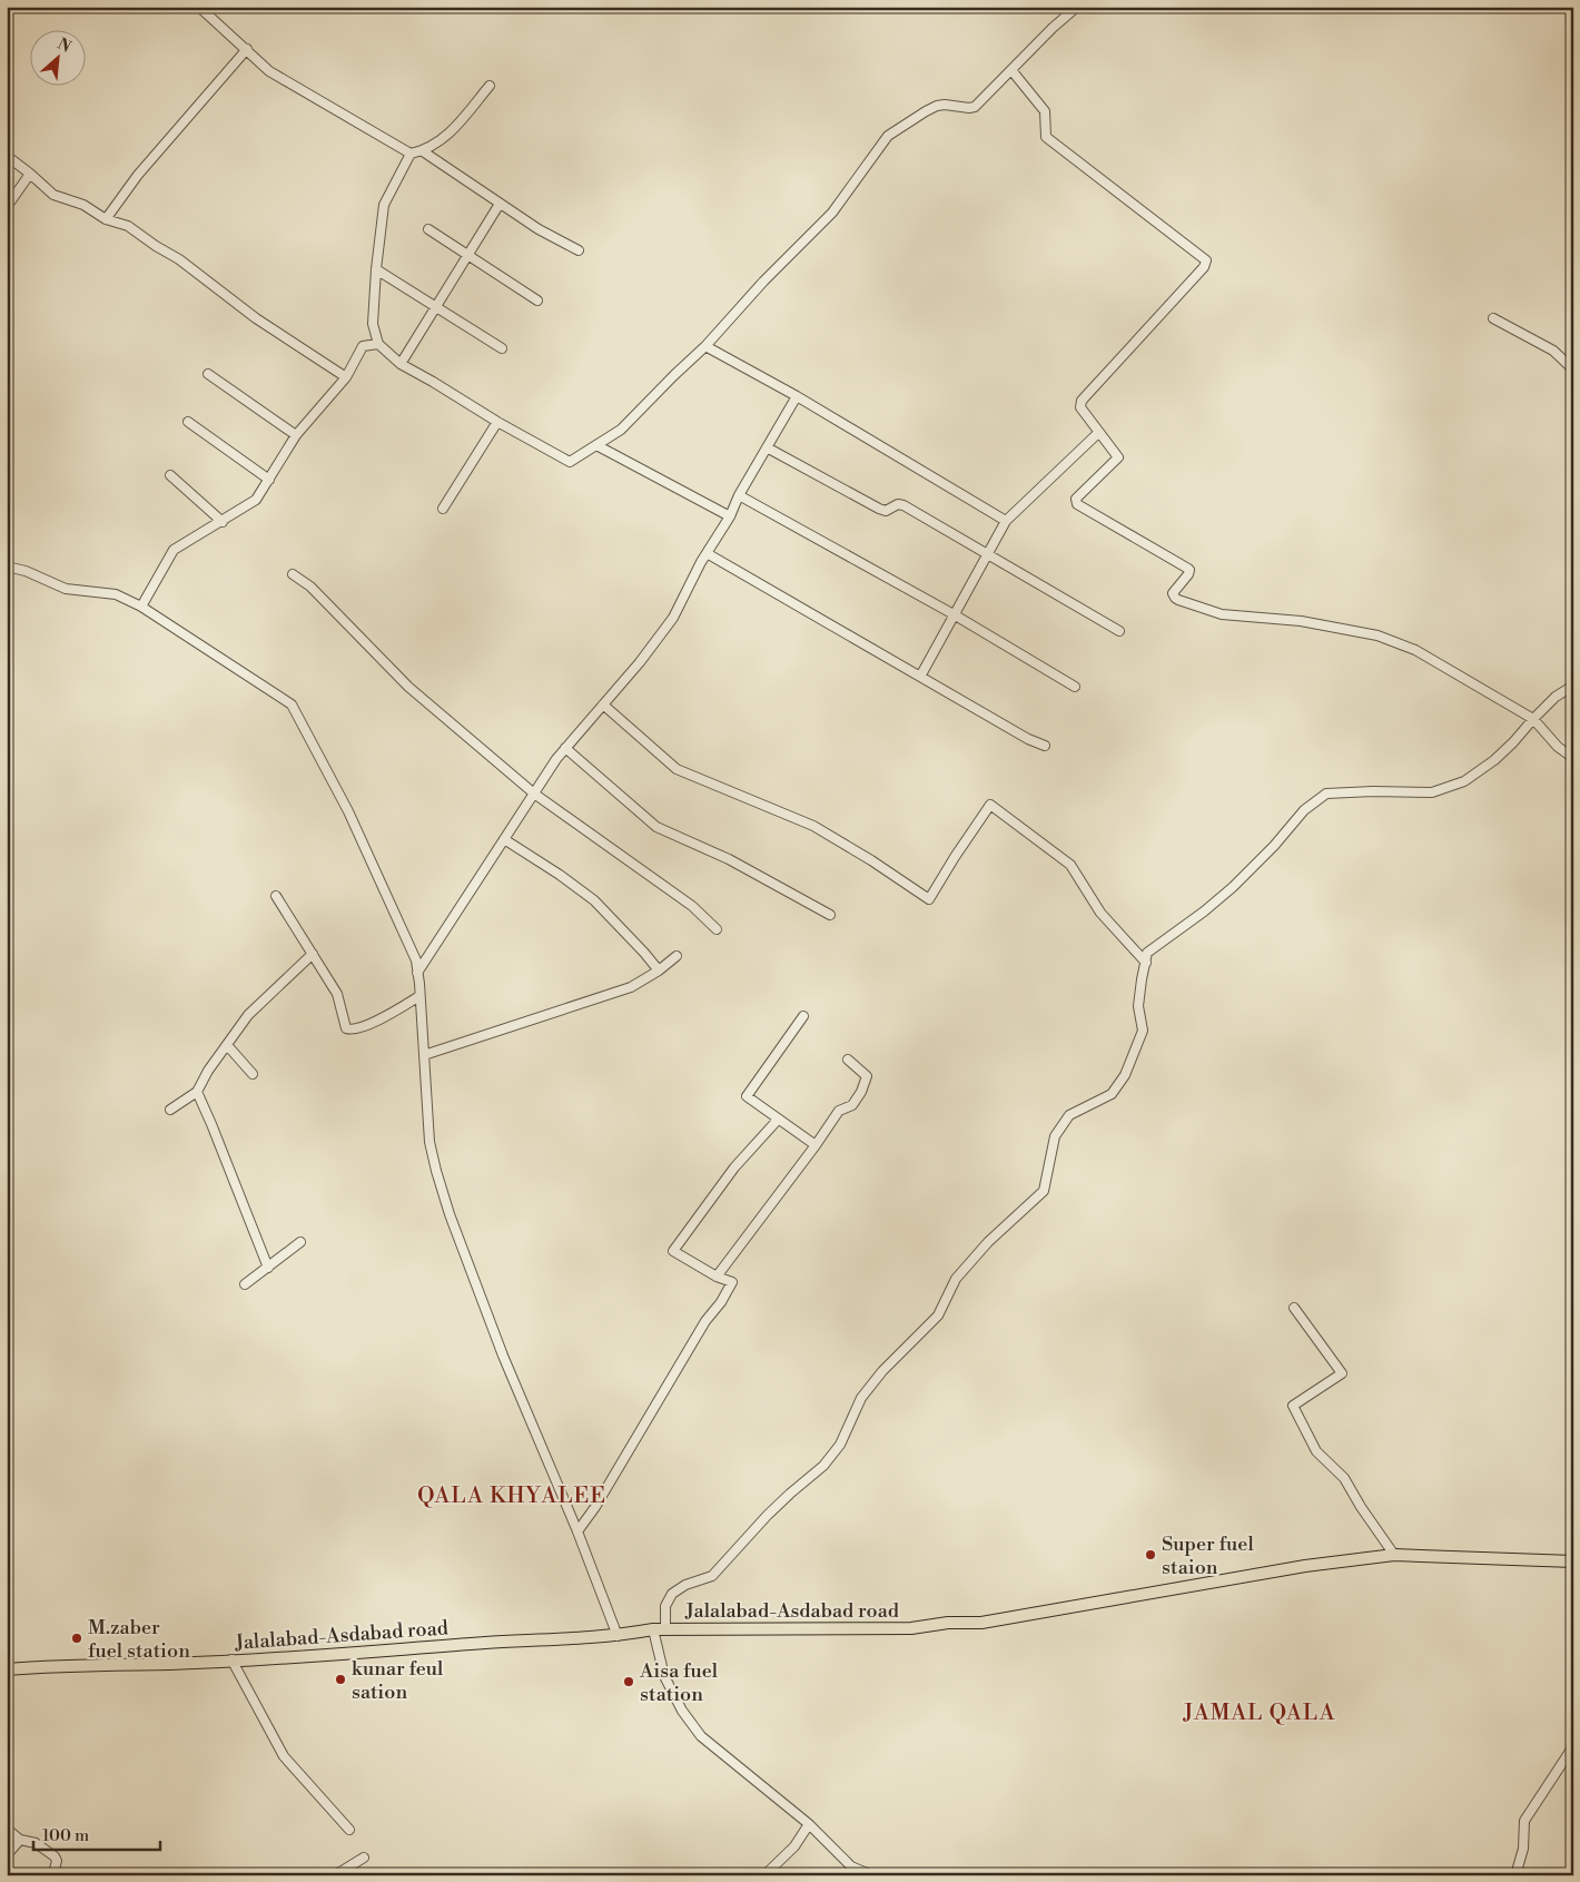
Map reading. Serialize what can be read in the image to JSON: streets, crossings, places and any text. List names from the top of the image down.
{
  "streets": {
    "main road": ["Jalalabad-Asdabad road"]
  },
  "districts": ["QALA KHYALEE", "JAMAL QALA"],
  "places": [
    "Super fuel staion",
    "M.zaber fuel station",
    "kunar feul sation",
    "Aisa fuel station"
  ],
  "scale_bar": "100 m",
  "north": "top right"
}
